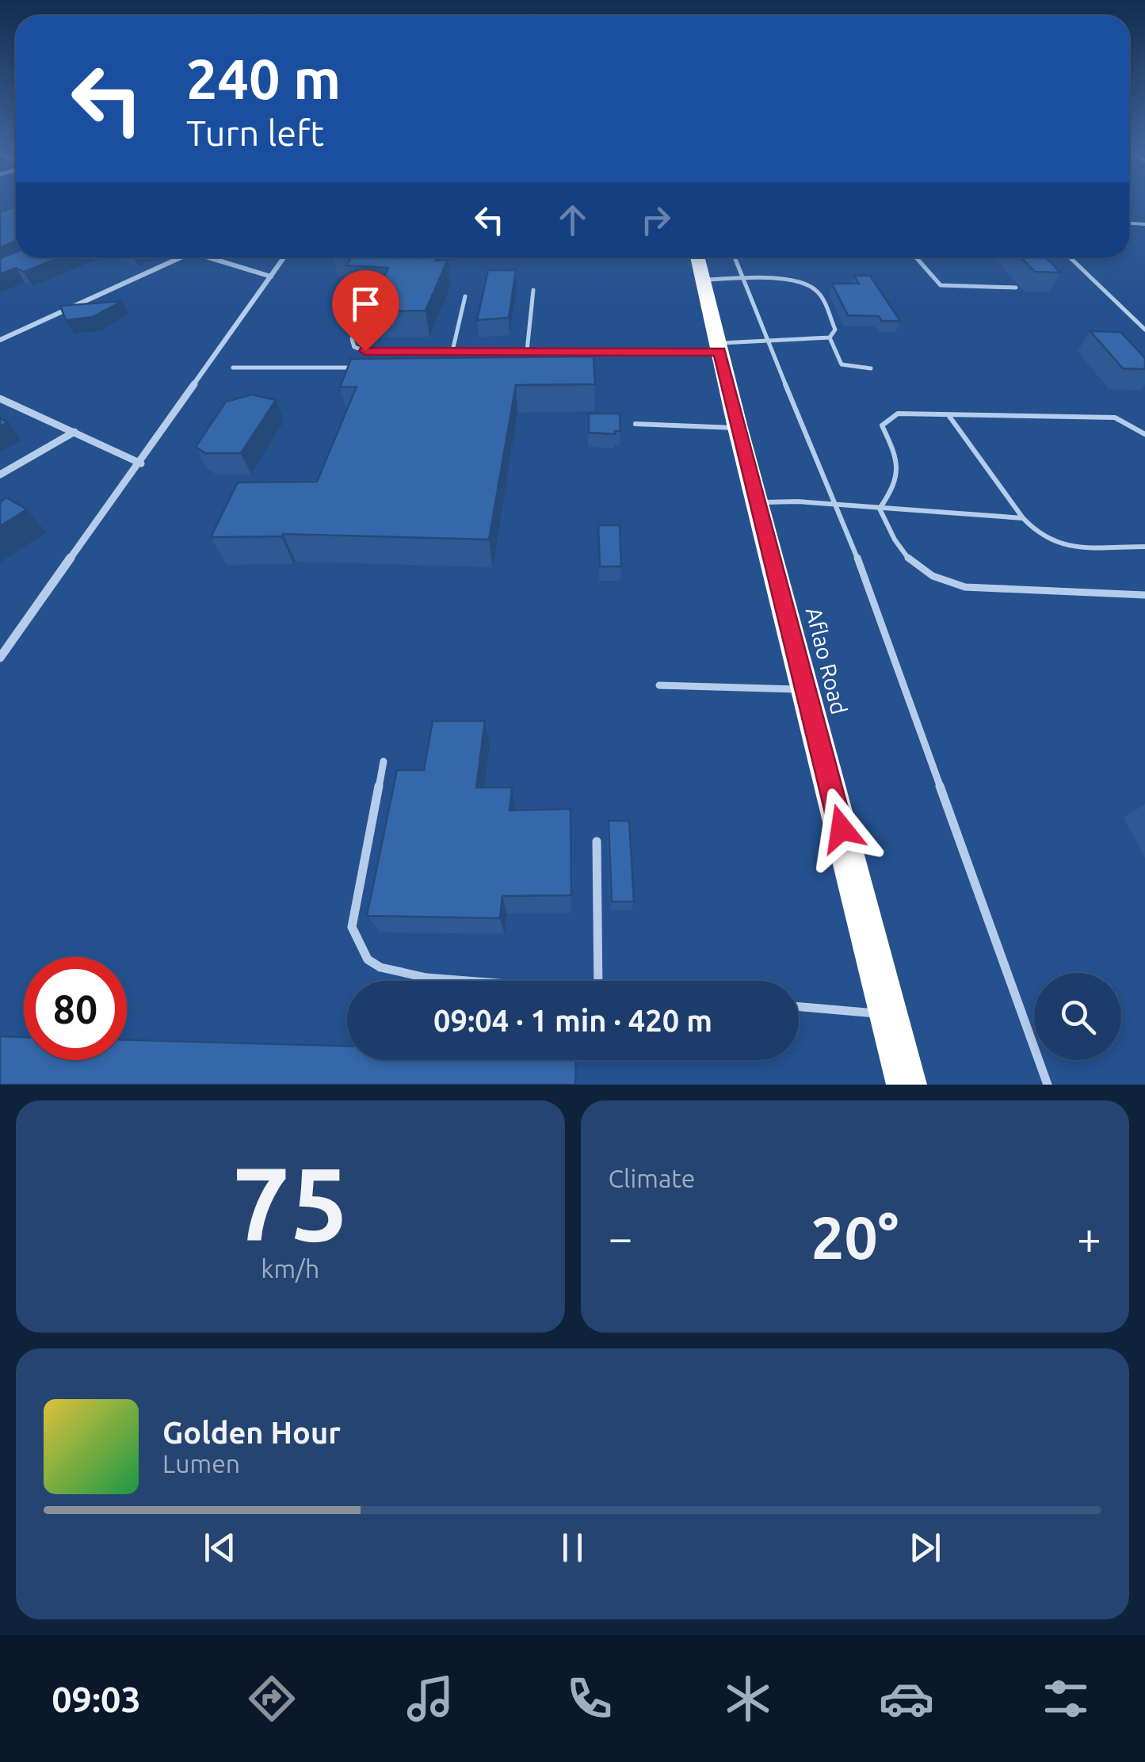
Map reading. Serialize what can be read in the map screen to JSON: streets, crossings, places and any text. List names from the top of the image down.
{
  "streets": {
    "highway": ["Aflao Road"]
  },
  "page": {
    "turn": ["240 m", "Turn left"],
    "limit": "80",
    "trip": "09:04 · 1 min · 420 m",
    "tile": [
      ["75", "km/h"],
      "Climate"
    ],
    "heat": ["−", "20°", "+"],
    "song": ["Golden Hour", "Lumen"],
    "tabs": "09:03"
  }
}
